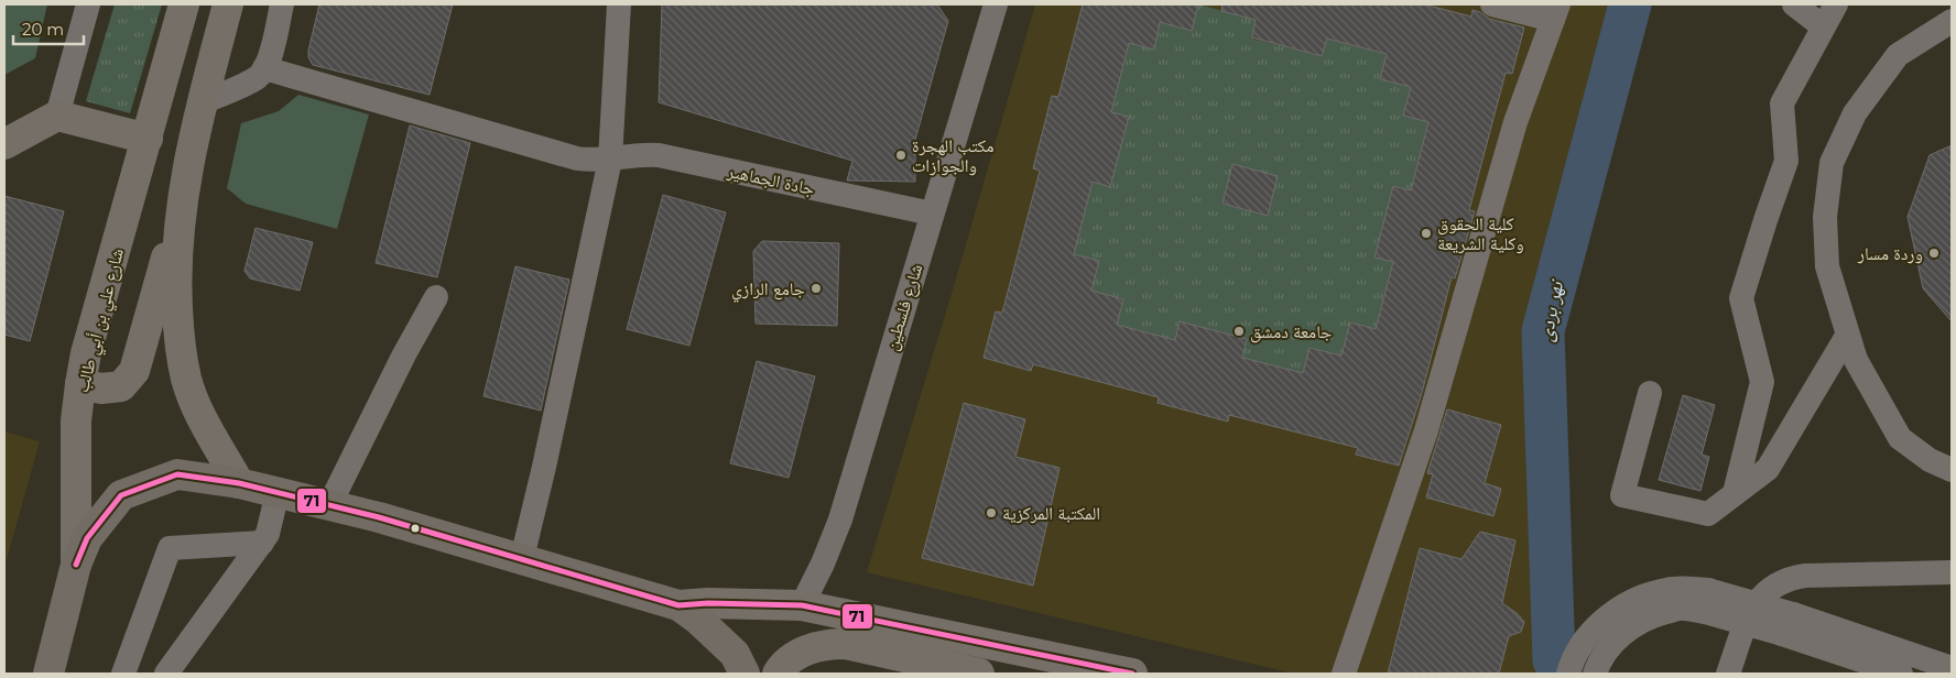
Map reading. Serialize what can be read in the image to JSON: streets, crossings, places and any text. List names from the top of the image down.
{
  "streets": {
    "highway": ["شارع علي بن أبي طالب"],
    "street": ["جادة الجماهير", "شارع فلسطين"]
  },
  "crossings": [
    ["جادة الجماهير", "شارع فلسطين"]
  ],
  "water": ["نهر بردى"],
  "places": [
    "مكتب الهجرة والجوازات",
    "كلية الحقوق وكلية الشريعة",
    "وردة مسار",
    "جامع الرازي",
    "جامعة دمشق",
    "المكتبة المركزية"
  ],
  "lines": ["transit line 71"],
  "scale_bar": "20 m"
}
